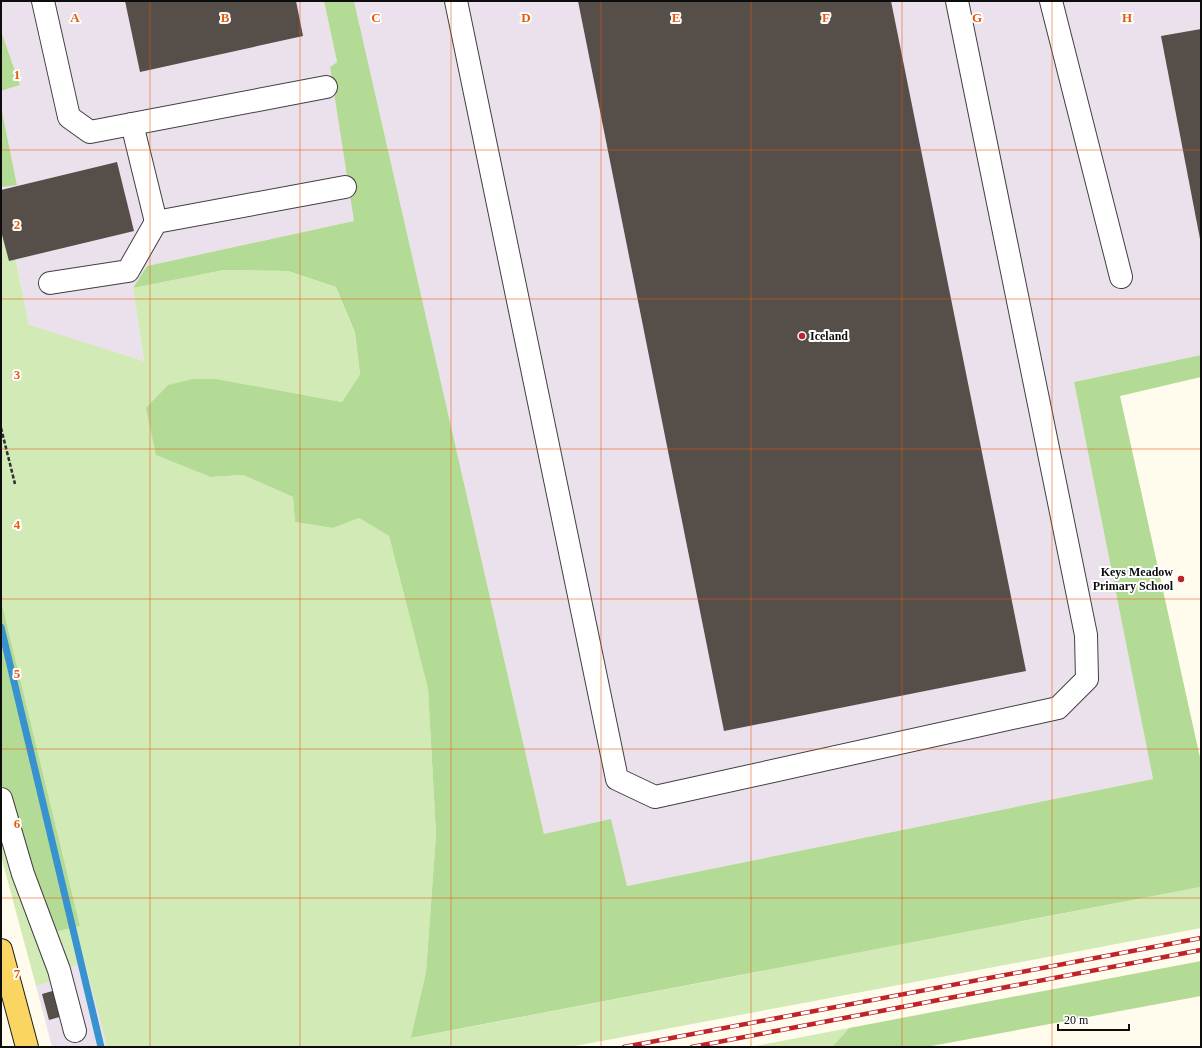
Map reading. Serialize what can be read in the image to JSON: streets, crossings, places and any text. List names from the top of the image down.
{
  "places": ["Iceland", "Keys Meadow Primary School"],
  "scale_bar": "20 m",
  "grid": {
    "columns": [
      "A",
      "B",
      "C",
      "D",
      "E",
      "F",
      "G",
      "H"
    ],
    "rows": [
      "1",
      "2",
      "3",
      "4",
      "5",
      "6",
      "7"
    ]
  }
}
